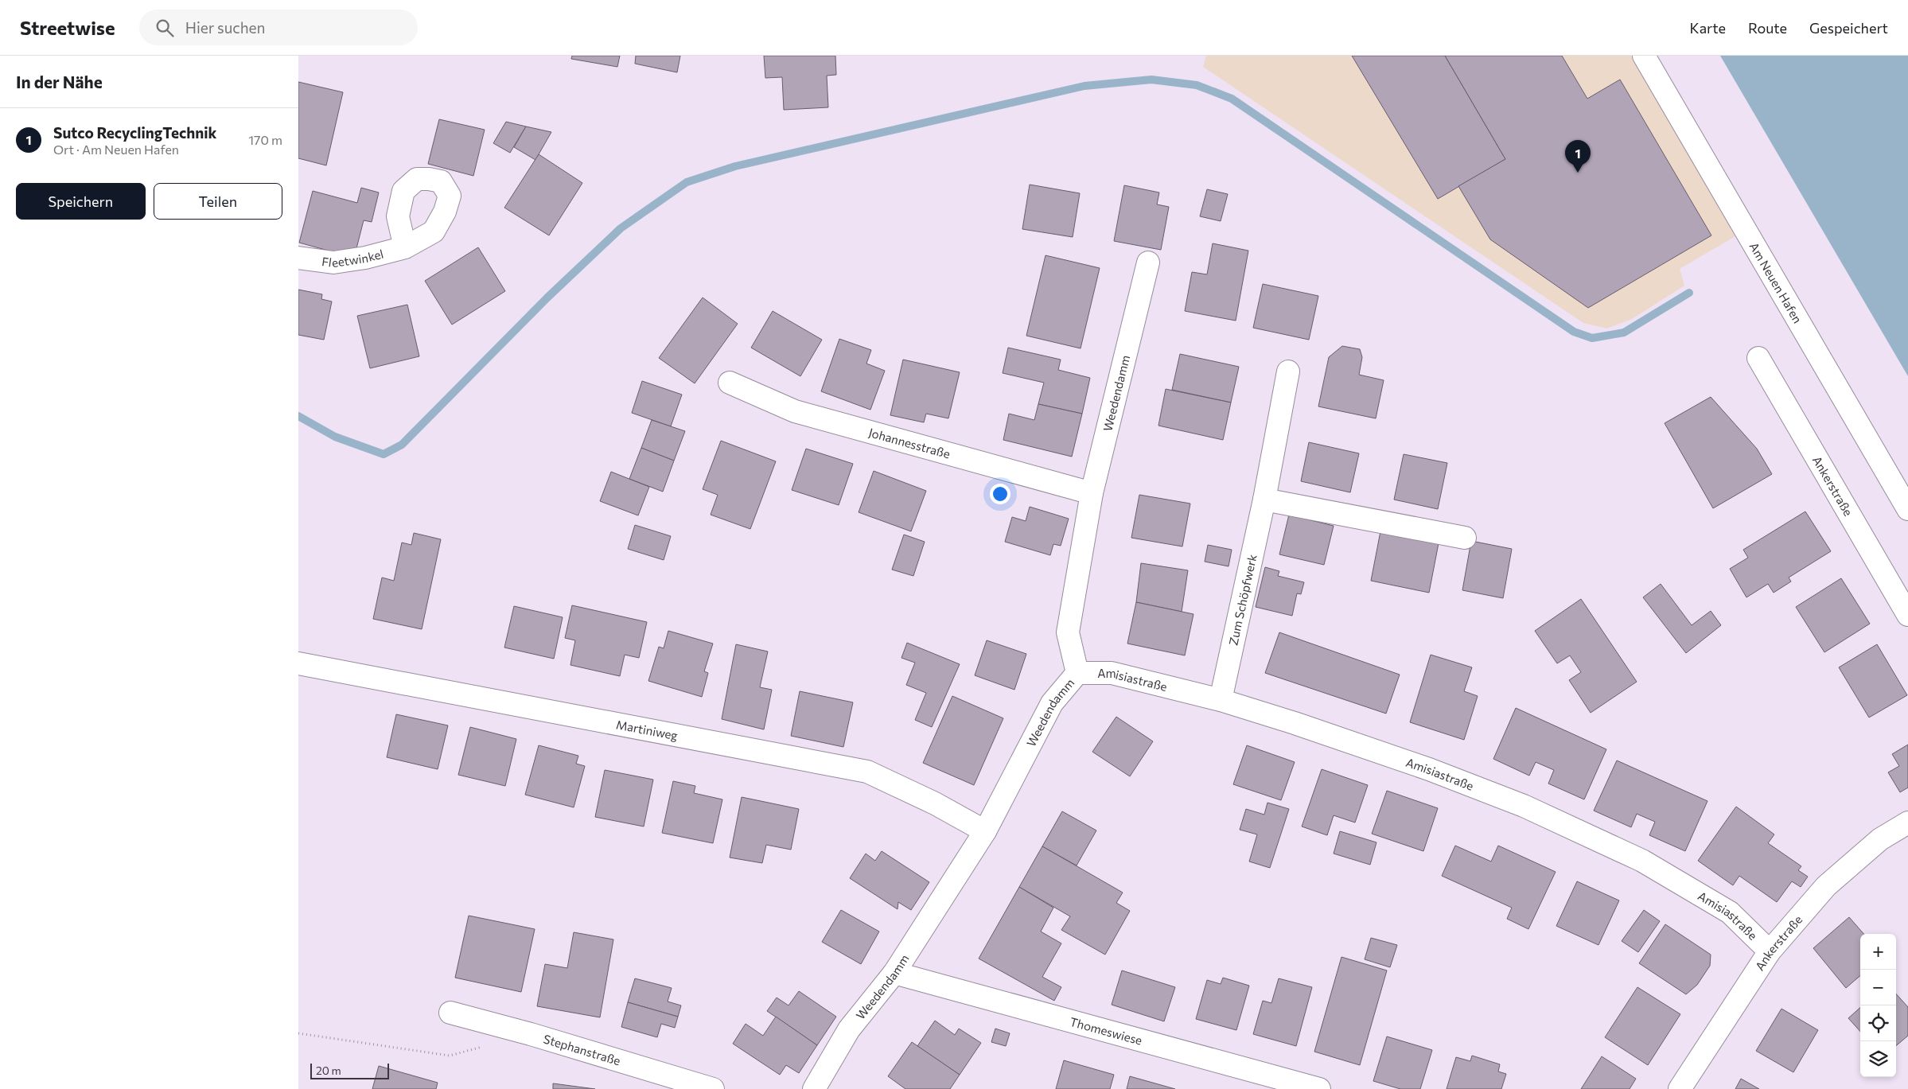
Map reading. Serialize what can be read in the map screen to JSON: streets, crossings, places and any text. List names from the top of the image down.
{
  "streets": {
    "street": [
      "Fleetwinkel",
      "Am Neuen Hafen",
      "Weedendamm",
      "Johannesstraße",
      "Ankerstraße",
      "Zum Schöpfwerk",
      "Amisiastraße",
      "Martiniweg",
      "Thomeswiese",
      "Stephanstraße"
    ]
  },
  "crossings": [
    ["Weedendamm", "Johannesstraße"],
    ["Weedendamm", "Amisiastraße"],
    ["Weedendamm", "Martiniweg"],
    ["Weedendamm", "Thomeswiese"],
    ["Ankerstraße", "Amisiastraße"],
    ["Zum Schöpfwerk", "Amisiastraße"]
  ],
  "scale_bar": "20 m",
  "page": {
    "header": "Streetwise",
    "search": "Hier suchen",
    "nav": ["Karte", "Route", "Gespeichert"],
    "heading": "In der Nähe",
    "list": [
      {
        "mark": "1",
        "name": "Sutco RecyclingTechnik",
        "note": "Ort · Am Neuen Hafen",
        "value": "170 m"
      }
    ],
    "pins": "1",
    "buttons": ["Speichern", "Teilen"],
    "map_buttons": ["+", "−"],
    "scale": "20 m"
  }
}
